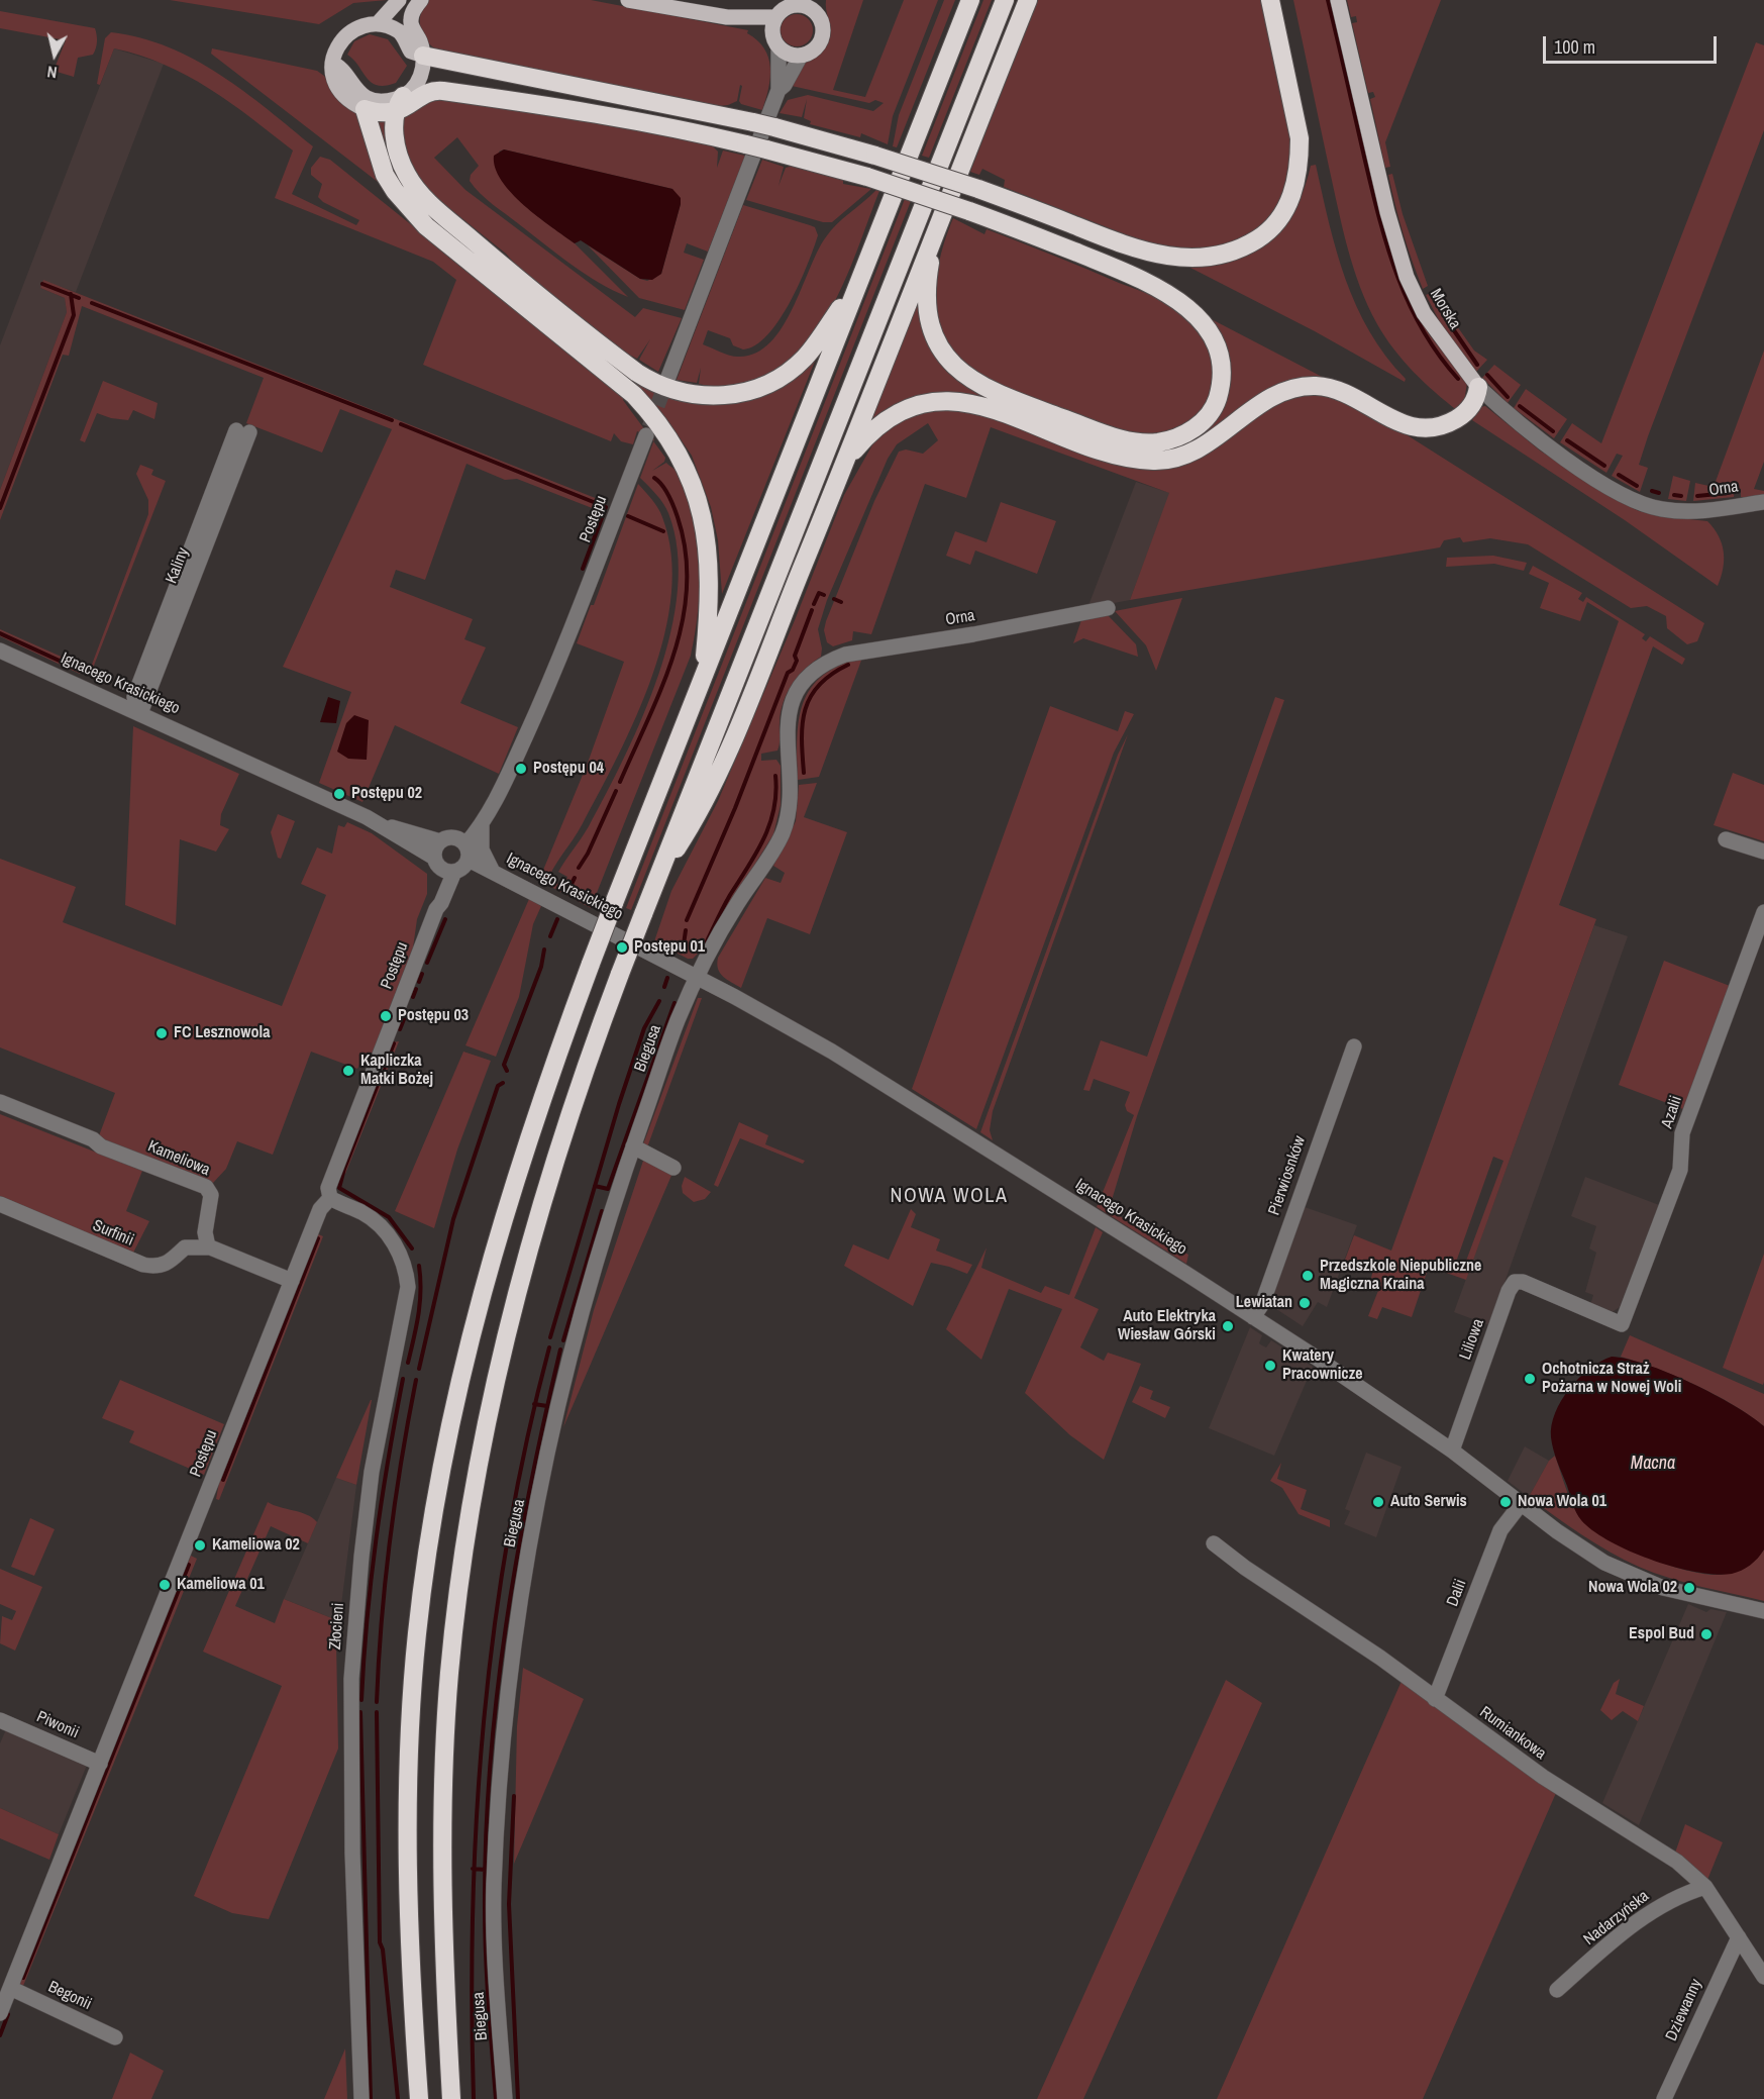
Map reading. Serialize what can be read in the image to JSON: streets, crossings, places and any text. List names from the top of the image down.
{
  "streets": {
    "main road": ["Morska"],
    "street": [
      "Orna",
      "Postępu",
      "Kaliny",
      "Ignacego Krasickiego",
      "Biegusa",
      "Azalii",
      "Kameliowa",
      "Pierwiosnków",
      "Surfinii",
      "Liliowa",
      "Dalii",
      "Złocieni",
      "Piwonii",
      "Rumiankowa",
      "Nadarzyńska",
      "Begonii",
      "Dziewanny"
    ]
  },
  "crossings": [
    ["Morska", "Orna"],
    ["Orna", "Biegusa"],
    ["Postępu", "Ignacego Krasickiego"],
    ["Postępu", "Złocieni"],
    ["Postępu", "Piwonii"],
    ["Postępu", "Begonii"],
    ["Kaliny", "Ignacego Krasickiego"],
    ["Ignacego Krasickiego", "Biegusa"],
    ["Ignacego Krasickiego", "Pierwiosnków"],
    ["Ignacego Krasickiego", "Liliowa"],
    ["Ignacego Krasickiego", "Dalii"],
    ["Azalii", "Liliowa"],
    ["Kameliowa", "Surfinii"],
    ["Dalii", "Rumiankowa"],
    ["Rumiankowa", "Nadarzyńska"],
    ["Rumiankowa", "Dziewanny"]
  ],
  "districts": ["NOWA WOLA"],
  "water": ["Macna"],
  "places": [
    "Postępu 04",
    "Postępu 02",
    "Postępu 01",
    "Postępu 03",
    "FC Lesznowola",
    "Kapliczka Matki Bożej",
    "Przedszkole Niepubliczne Magiczna Kraina",
    "Lewiatan",
    "Auto Elektryka Wiesław Górski",
    "Kwatery Pracownicze",
    "Ochotnicza Straż Pożarna w Nowej Woli",
    "Auto Serwis",
    "Nowa Wola 01",
    "Kameliowa 02",
    "Kameliowa 01",
    "Nowa Wola 02",
    "Espol Bud"
  ],
  "scale_bar": "100 m",
  "north": "bottom"
}
